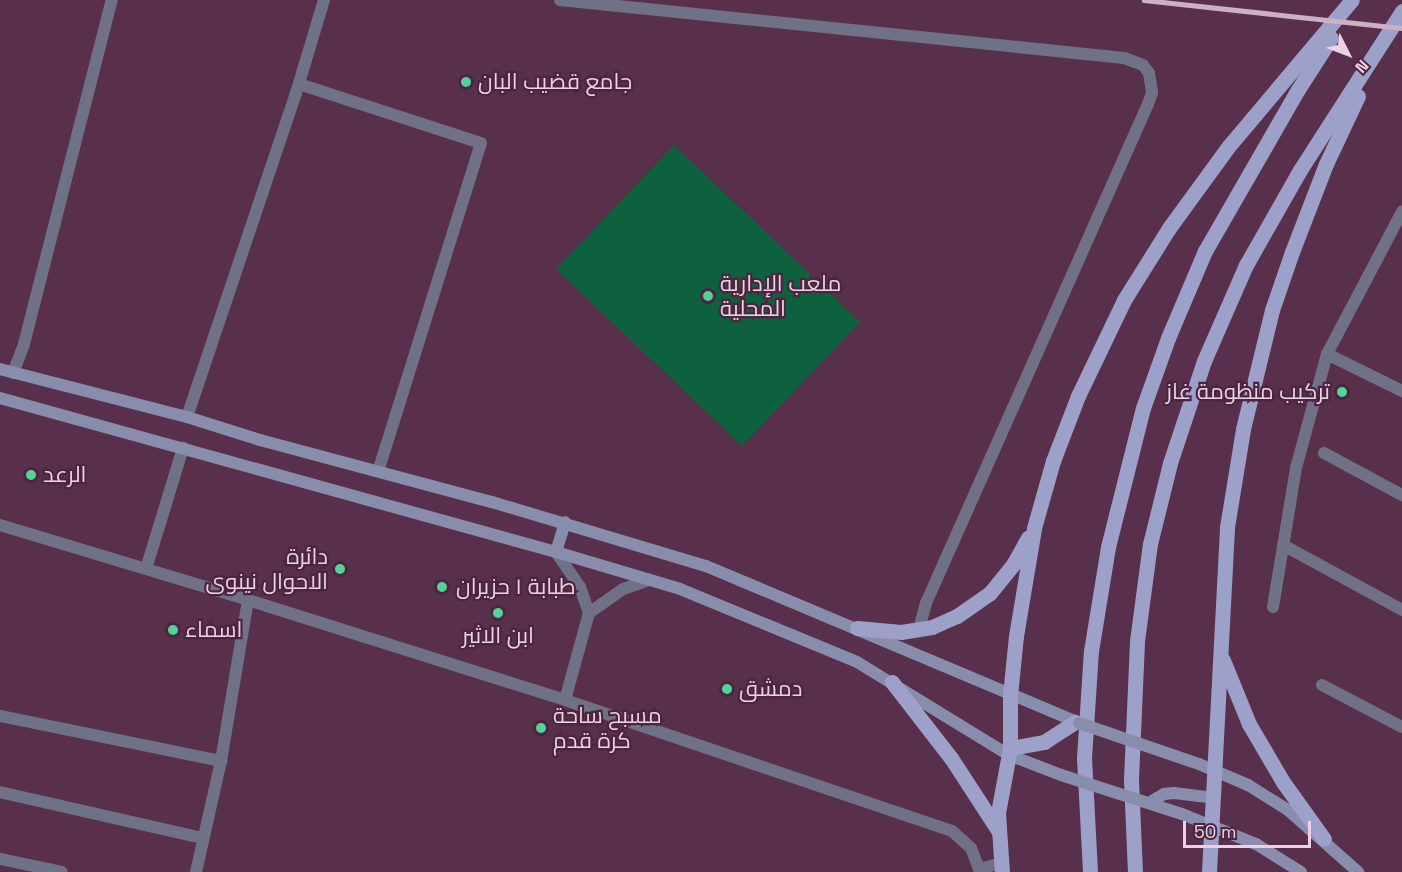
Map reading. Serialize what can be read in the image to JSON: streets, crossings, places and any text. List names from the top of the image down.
{
  "places": [
    "جامع قضيب البان",
    "ملعب الإدارية المحلية",
    "تركيب منظومة غاز",
    "الرعد",
    "دائرة الاحوال نينوى",
    "طبابة ١ حزيران",
    "ابن الاثير",
    "اسماء",
    "دمشق",
    "مسبح ساحة كرة قدم"
  ],
  "scale_bar": "50 m",
  "north": "bottom right"
}
